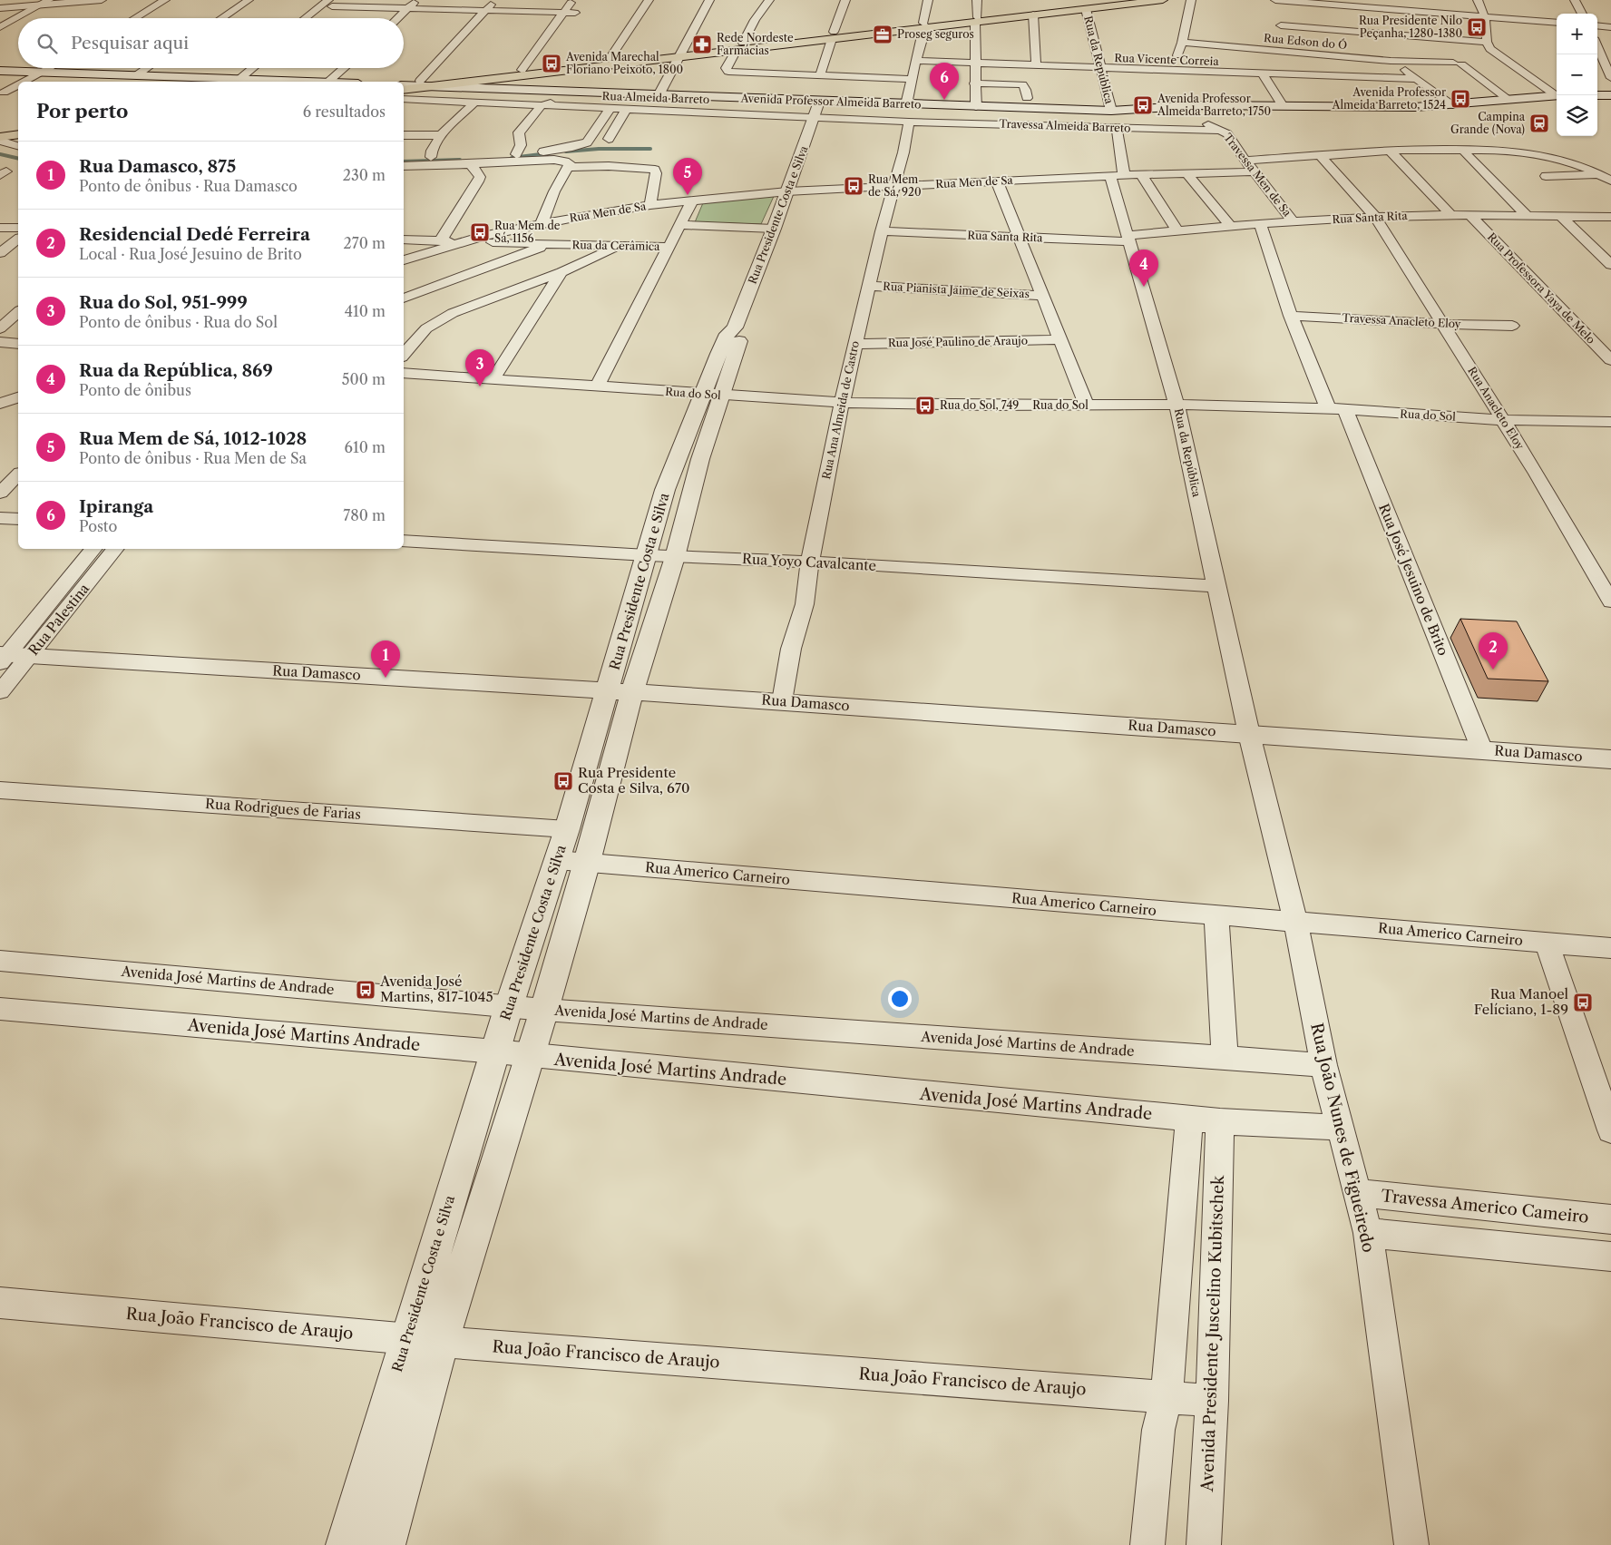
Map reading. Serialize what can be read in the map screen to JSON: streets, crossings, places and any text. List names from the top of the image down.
{
  "streets": {
    "street": [
      "Rua Edson do Ó",
      "Rua da República",
      "Rua Vicente Correia",
      "Rua Almeida Barreto",
      "Avenida Professor Almeida Barreto",
      "Travessa Almeida Barreto",
      "Travessa Men de Sa",
      "Rua Men de Sa",
      "Rua Presidente Costa e Silva",
      "Rua Santa Rita",
      "Rua da Cerâmica",
      "Rua Professora Yaya de Melo",
      "Rua Pianista Jaime de Seixas",
      "Travessa Anacleto Eloy",
      "Rua José Paulino de Araujo",
      "Rua do Sol",
      "Rua Anacleto Eloy",
      "Rua Ana Almeida de Castro",
      "Rua Yoyo Cavalcante",
      "Rua José Jesuino de Brito",
      "Rua Palestina",
      "Rua Damasco",
      "Rua Rodrigues de Farias",
      "Rua Americo Carneiro",
      "Avenida José Martins de Andrade",
      "Avenida José Martins Andrade",
      "Rua João Nunes de Figueiredo",
      "Travessa Americo Cameiro",
      "Rua João Francisco de Araujo",
      "Avenida Presidente Juscelino Kubitschek"
    ]
  },
  "crossings": [
    ["Rua Edson do Ó", "Avenida Professor Almeida Barreto"],
    ["Rua da República", "Rua Vicente Correia"],
    ["Rua da República", "Avenida Professor Almeida Barreto"],
    ["Rua da República", "Travessa Almeida Barreto"],
    ["Rua da República", "Rua Men de Sa"],
    ["Rua da República", "Rua Santa Rita"],
    ["Rua da República", "Rua do Sol"],
    ["Rua da República", "Rua Yoyo Cavalcante"],
    ["Rua da República", "Rua Damasco"],
    ["Rua da República", "Rua João Nunes de Figueiredo"],
    ["Rua Almeida Barreto", "Travessa Almeida Barreto"],
    ["Rua Almeida Barreto", "Rua Presidente Costa e Silva"],
    ["Rua Almeida Barreto", "Rua Ana Almeida de Castro"],
    ["Avenida Professor Almeida Barreto", "Travessa Men de Sa"],
    ["Avenida Professor Almeida Barreto", "Rua Presidente Costa e Silva"],
    ["Travessa Almeida Barreto", "Travessa Men de Sa"],
    ["Travessa Almeida Barreto", "Rua Ana Almeida de Castro"],
    ["Travessa Men de Sa", "Rua Men de Sa"],
    ["Travessa Men de Sa", "Rua Santa Rita"],
    ["Rua Men de Sa", "Rua Presidente Costa e Silva"],
    ["Rua Men de Sa", "Rua da Cerâmica"],
    ["Rua Men de Sa", "Rua Ana Almeida de Castro"],
    ["Rua Presidente Costa e Silva", "Rua do Sol"],
    ["Rua Presidente Costa e Silva", "Rua Yoyo Cavalcante"],
    ["Rua Presidente Costa e Silva", "Rua Damasco"],
    ["Rua Presidente Costa e Silva", "Rua Rodrigues de Farias"],
    ["Rua Presidente Costa e Silva", "Rua Americo Carneiro"],
    ["Rua Presidente Costa e Silva", "Avenida José Martins de Andrade"],
    ["Rua Presidente Costa e Silva", "Avenida José Martins Andrade"],
    ["Rua Presidente Costa e Silva", "Rua João Francisco de Araujo"],
    ["Rua Santa Rita", "Rua Professora Yaya de Melo"],
    ["Rua Santa Rita", "Rua Anacleto Eloy"],
    ["Rua Santa Rita", "Rua Ana Almeida de Castro"],
    ["Rua Santa Rita", "Rua José Jesuino de Brito"],
    ["Rua Pianista Jaime de Seixas", "Rua Ana Almeida de Castro"],
    ["Travessa Anacleto Eloy", "Rua Anacleto Eloy"],
    ["Travessa Anacleto Eloy", "Rua José Jesuino de Brito"],
    ["Rua José Paulino de Araujo", "Rua Ana Almeida de Castro"],
    ["Rua do Sol", "Rua Anacleto Eloy"],
    ["Rua do Sol", "Rua Ana Almeida de Castro"],
    ["Rua do Sol", "Rua José Jesuino de Brito"],
    ["Rua Ana Almeida de Castro", "Rua Yoyo Cavalcante"],
    ["Rua Ana Almeida de Castro", "Rua Damasco"],
    ["Rua José Jesuino de Brito", "Rua Damasco"],
    ["Rua Palestina", "Rua Damasco"],
    ["Rua Damasco", "Rua João Nunes de Figueiredo"],
    ["Rua Americo Carneiro", "Rua João Nunes de Figueiredo"],
    ["Avenida José Martins de Andrade", "Rua João Nunes de Figueiredo"],
    ["Avenida José Martins Andrade", "Rua João Nunes de Figueiredo"],
    ["Avenida José Martins Andrade", "Avenida Presidente Juscelino Kubitschek"],
    ["Rua João Nunes de Figueiredo", "Travessa Americo Cameiro"],
    ["Rua João Francisco de Araujo", "Avenida Presidente Juscelino Kubitschek"]
  ],
  "places": {
    "bus stop": [
      "Rua Presidente Nilo Peçanha, 1280-1380",
      "Avenida Marechal Floriano Peixoto, 1800",
      "Avenida Professor Almeida Barreto, 1524",
      "Avenida Professor Almeida Barreto, 1750",
      "Rua Mem de Sá, 920",
      "Rua Mem de Sá, 1156",
      "Rua do Sol, 749",
      "Rua Presidente Costa e Silva, 670",
      "Avenida José Martins, 817-1045",
      "Rua Manoel Felíciano, 1-89"
    ],
    "office": ["Proseg seguros"],
    "pharmacy": ["Rede Nordeste Farmácias"],
    "station": ["Campina Grande (Nova)"]
  },
  "page": {
    "map_buttons": ["+", "−"],
    "search": "Pesquisar aqui",
    "pins": [
      "6",
      "5",
      "4",
      "3",
      "2",
      "1"
    ],
    "heading": ["Por perto", "6 resultados"],
    "list": [
      {
        "mark": "1",
        "name": "Rua Damasco, 875",
        "note": "Ponto de ônibus · Rua Damasco",
        "value": "230 m"
      },
      {
        "mark": "2",
        "name": "Residencial Dedé Ferreira",
        "note": "Local · Rua José Jesuino de Brito",
        "value": "270 m"
      },
      {
        "mark": "3",
        "name": "Rua do Sol, 951-999",
        "note": "Ponto de ônibus · Rua do Sol",
        "value": "410 m"
      },
      {
        "mark": "4",
        "name": "Rua da República, 869",
        "note": "Ponto de ônibus",
        "value": "500 m"
      },
      {
        "mark": "5",
        "name": "Rua Mem de Sá, 1012-1028",
        "note": "Ponto de ônibus · Rua Men de Sa",
        "value": "610 m"
      },
      {
        "mark": "6",
        "name": "Ipiranga",
        "note": "Posto",
        "value": "780 m"
      }
    ]
  }
}
